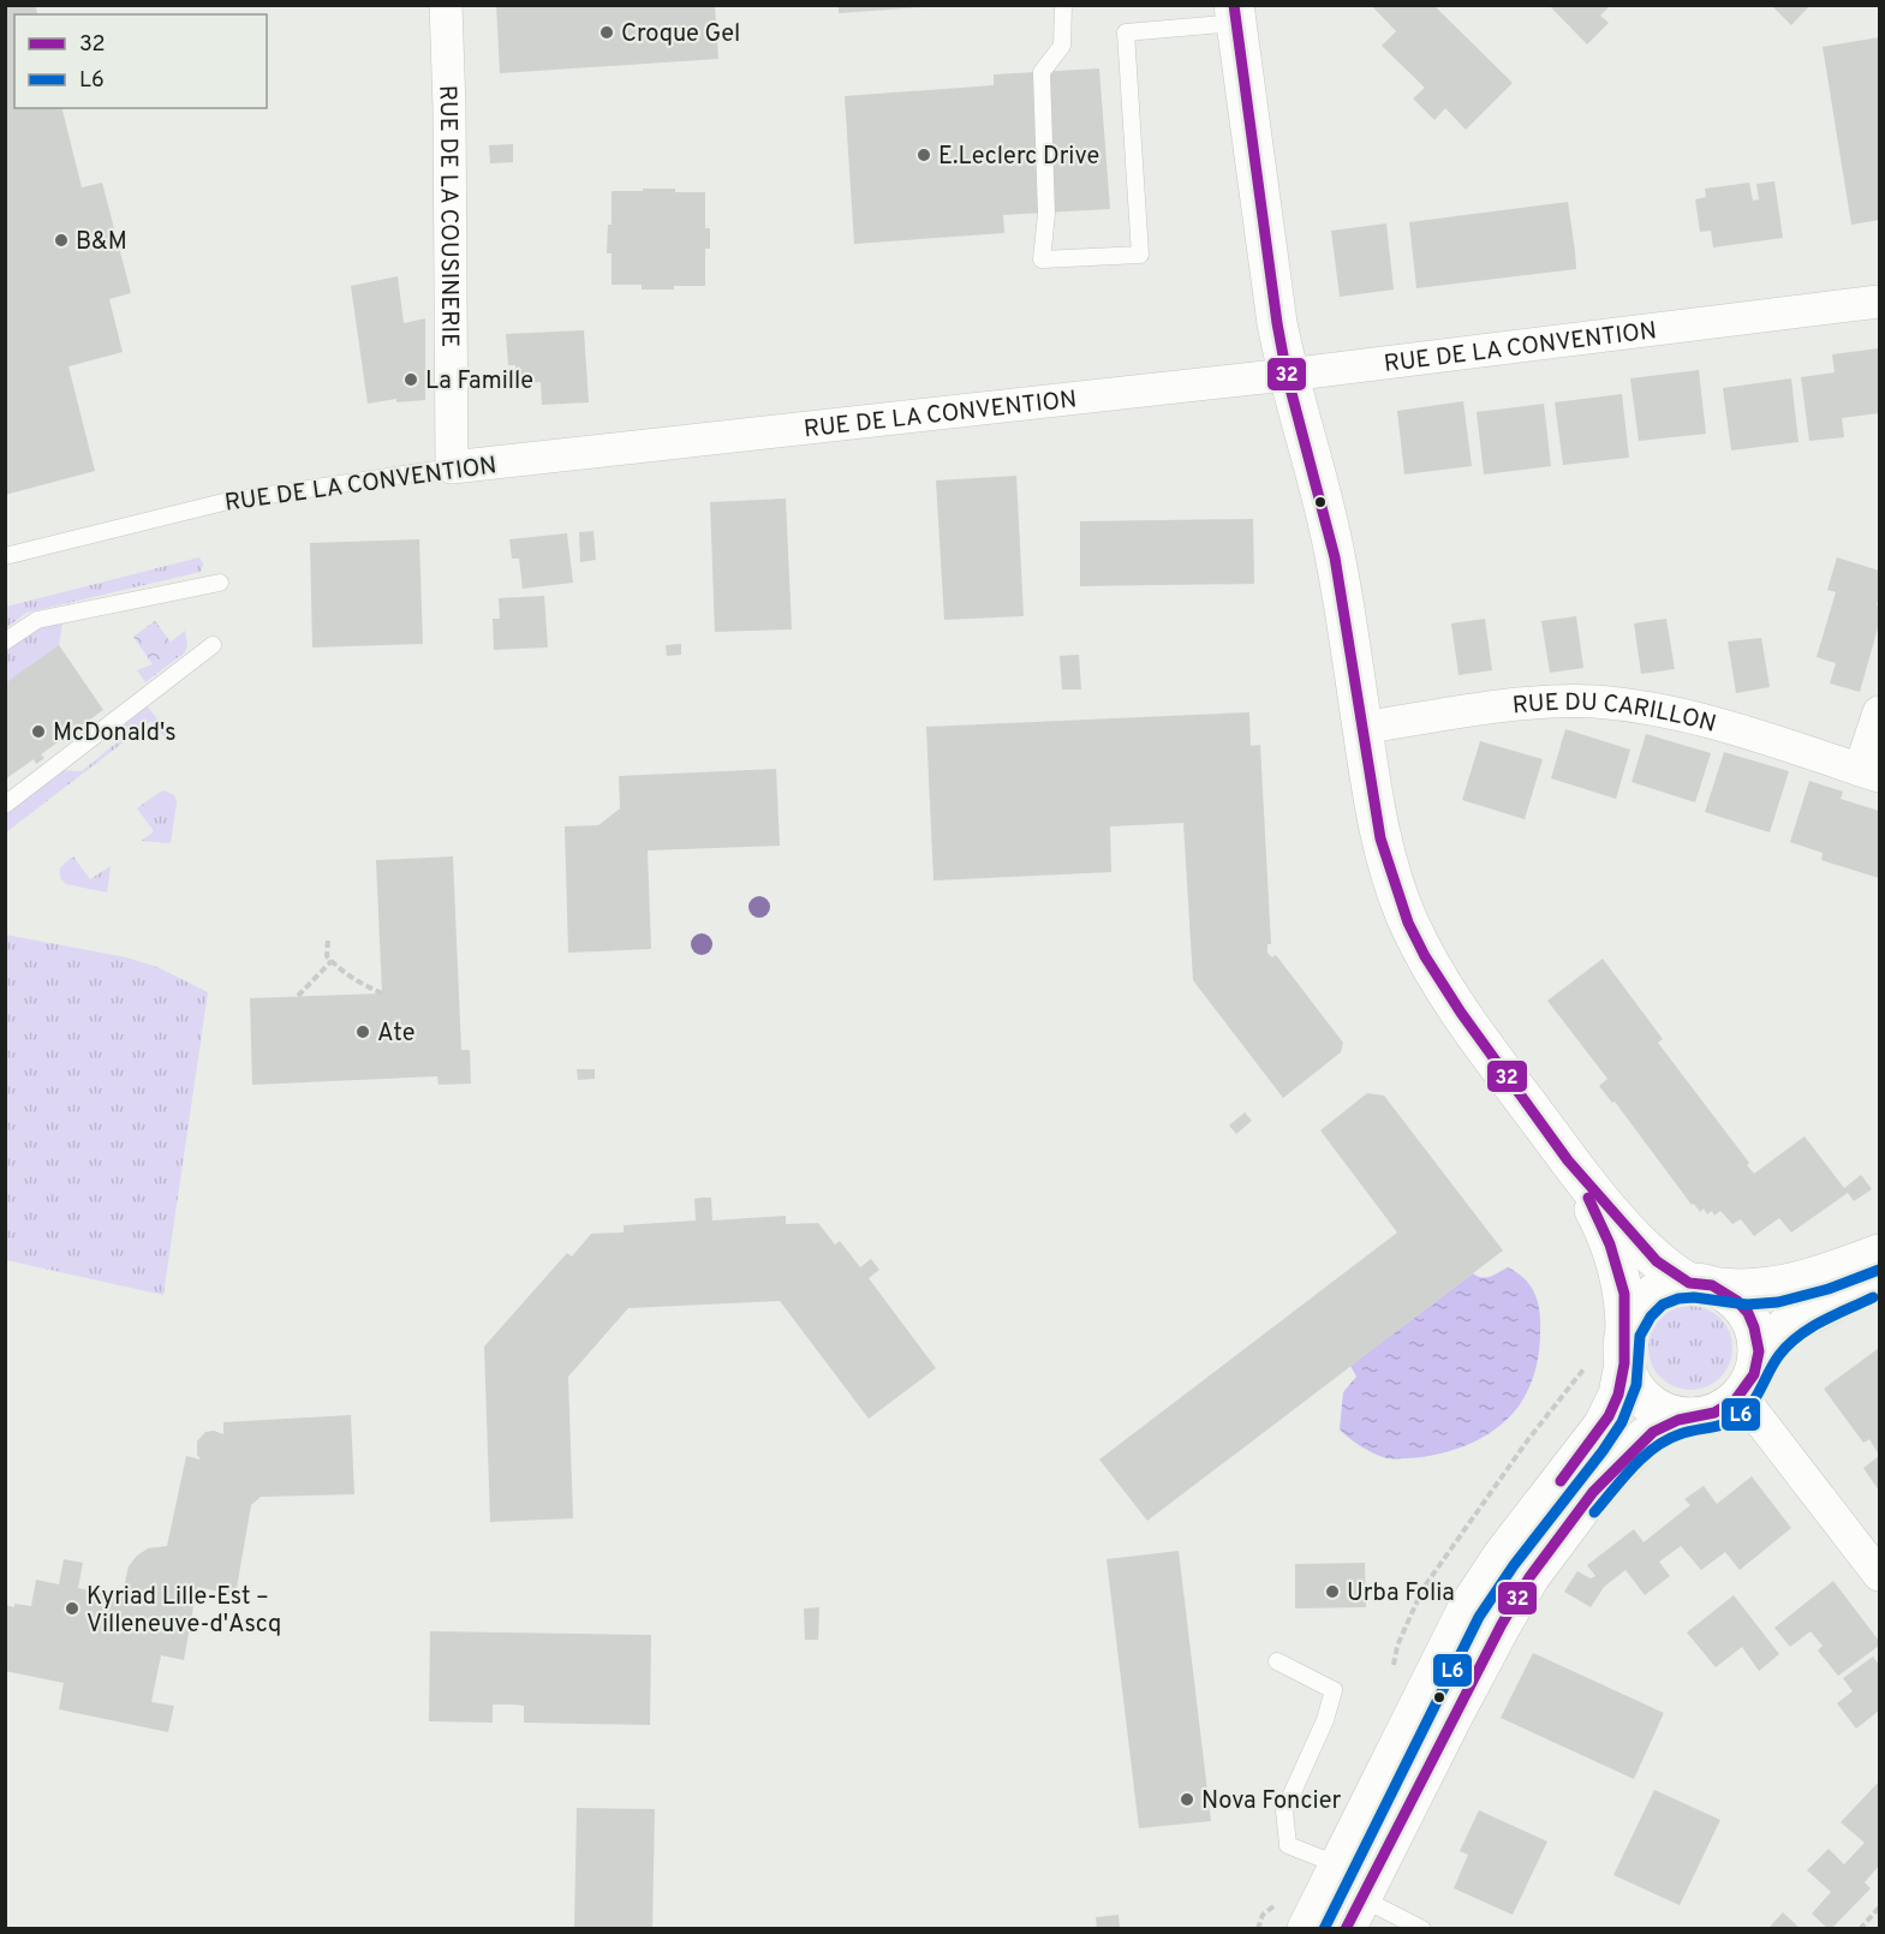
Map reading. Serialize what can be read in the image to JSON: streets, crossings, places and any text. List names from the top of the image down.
{
  "streets": {
    "street": ["RUE DE LA COUSINERIE", "RUE DE LA CONVENTION", "RUE DU CARILLON"]
  },
  "crossings": [
    ["RUE DE LA COUSINERIE", "RUE DE LA CONVENTION"]
  ],
  "places": [
    "Croque Gel",
    "E.Leclerc Drive",
    "B&M",
    "La Famille",
    "McDonald's",
    "Ate",
    "Urba Folia",
    "Kyriad Lille-Est – Villeneuve-d'Ascq",
    "Nova Foncier"
  ],
  "lines": ["transit line 32", "transit line L6"],
  "legend": ["32", "L6"]
}
